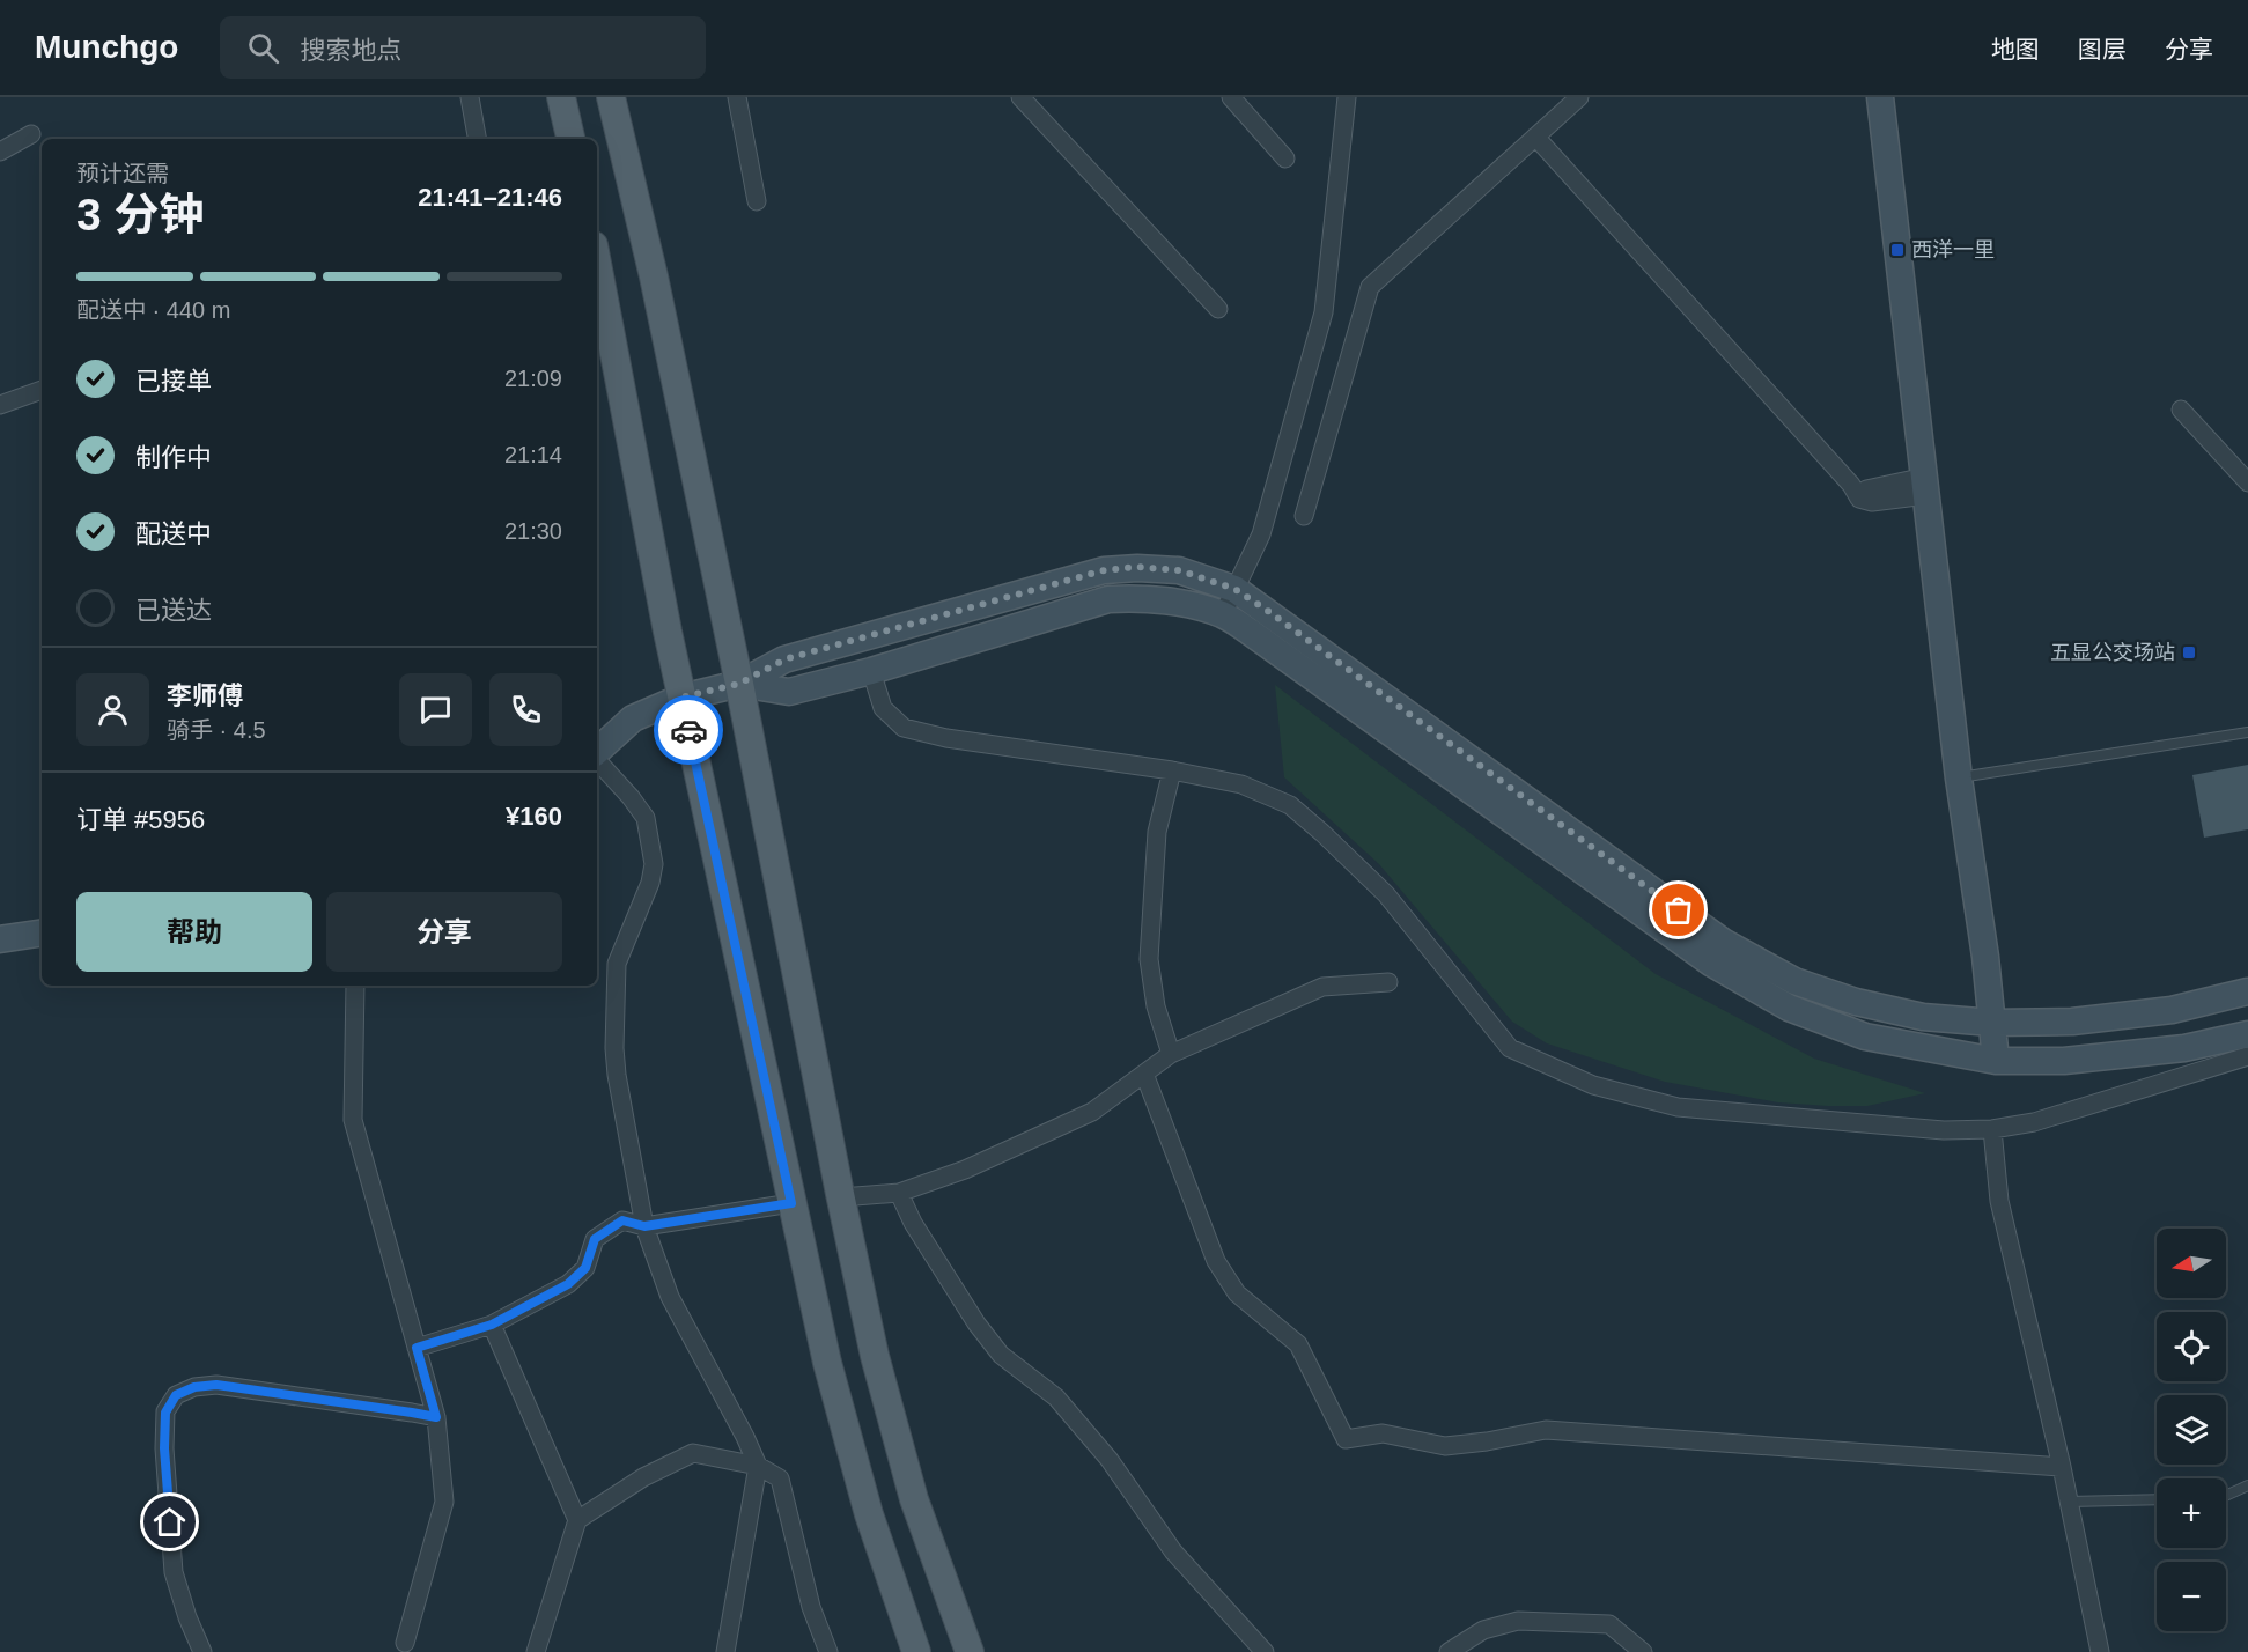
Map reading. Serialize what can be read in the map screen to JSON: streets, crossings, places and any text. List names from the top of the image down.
{
  "places": {
    "transit": ["西洋一里", "五显公交场站"]
  },
  "north": "left",
  "page": {
    "header": "Munchgo",
    "search": "搜索地点",
    "nav": ["地图", "图层", "分享"],
    "heading": ["3 分钟", "预计还需", "21:41–21:46"],
    "panel": [
      "李师傅",
      "骑手 · 4.5",
      "订单 #5956",
      "¥160"
    ],
    "bar": "配送中 · 440 m",
    "list": [
      ["已接单", "21:09"],
      ["制作中", "21:14"],
      ["配送中", "21:30"],
      "已送达"
    ],
    "buttons": ["帮助", "分享"],
    "map_buttons": ["+", "−"]
  }
}
